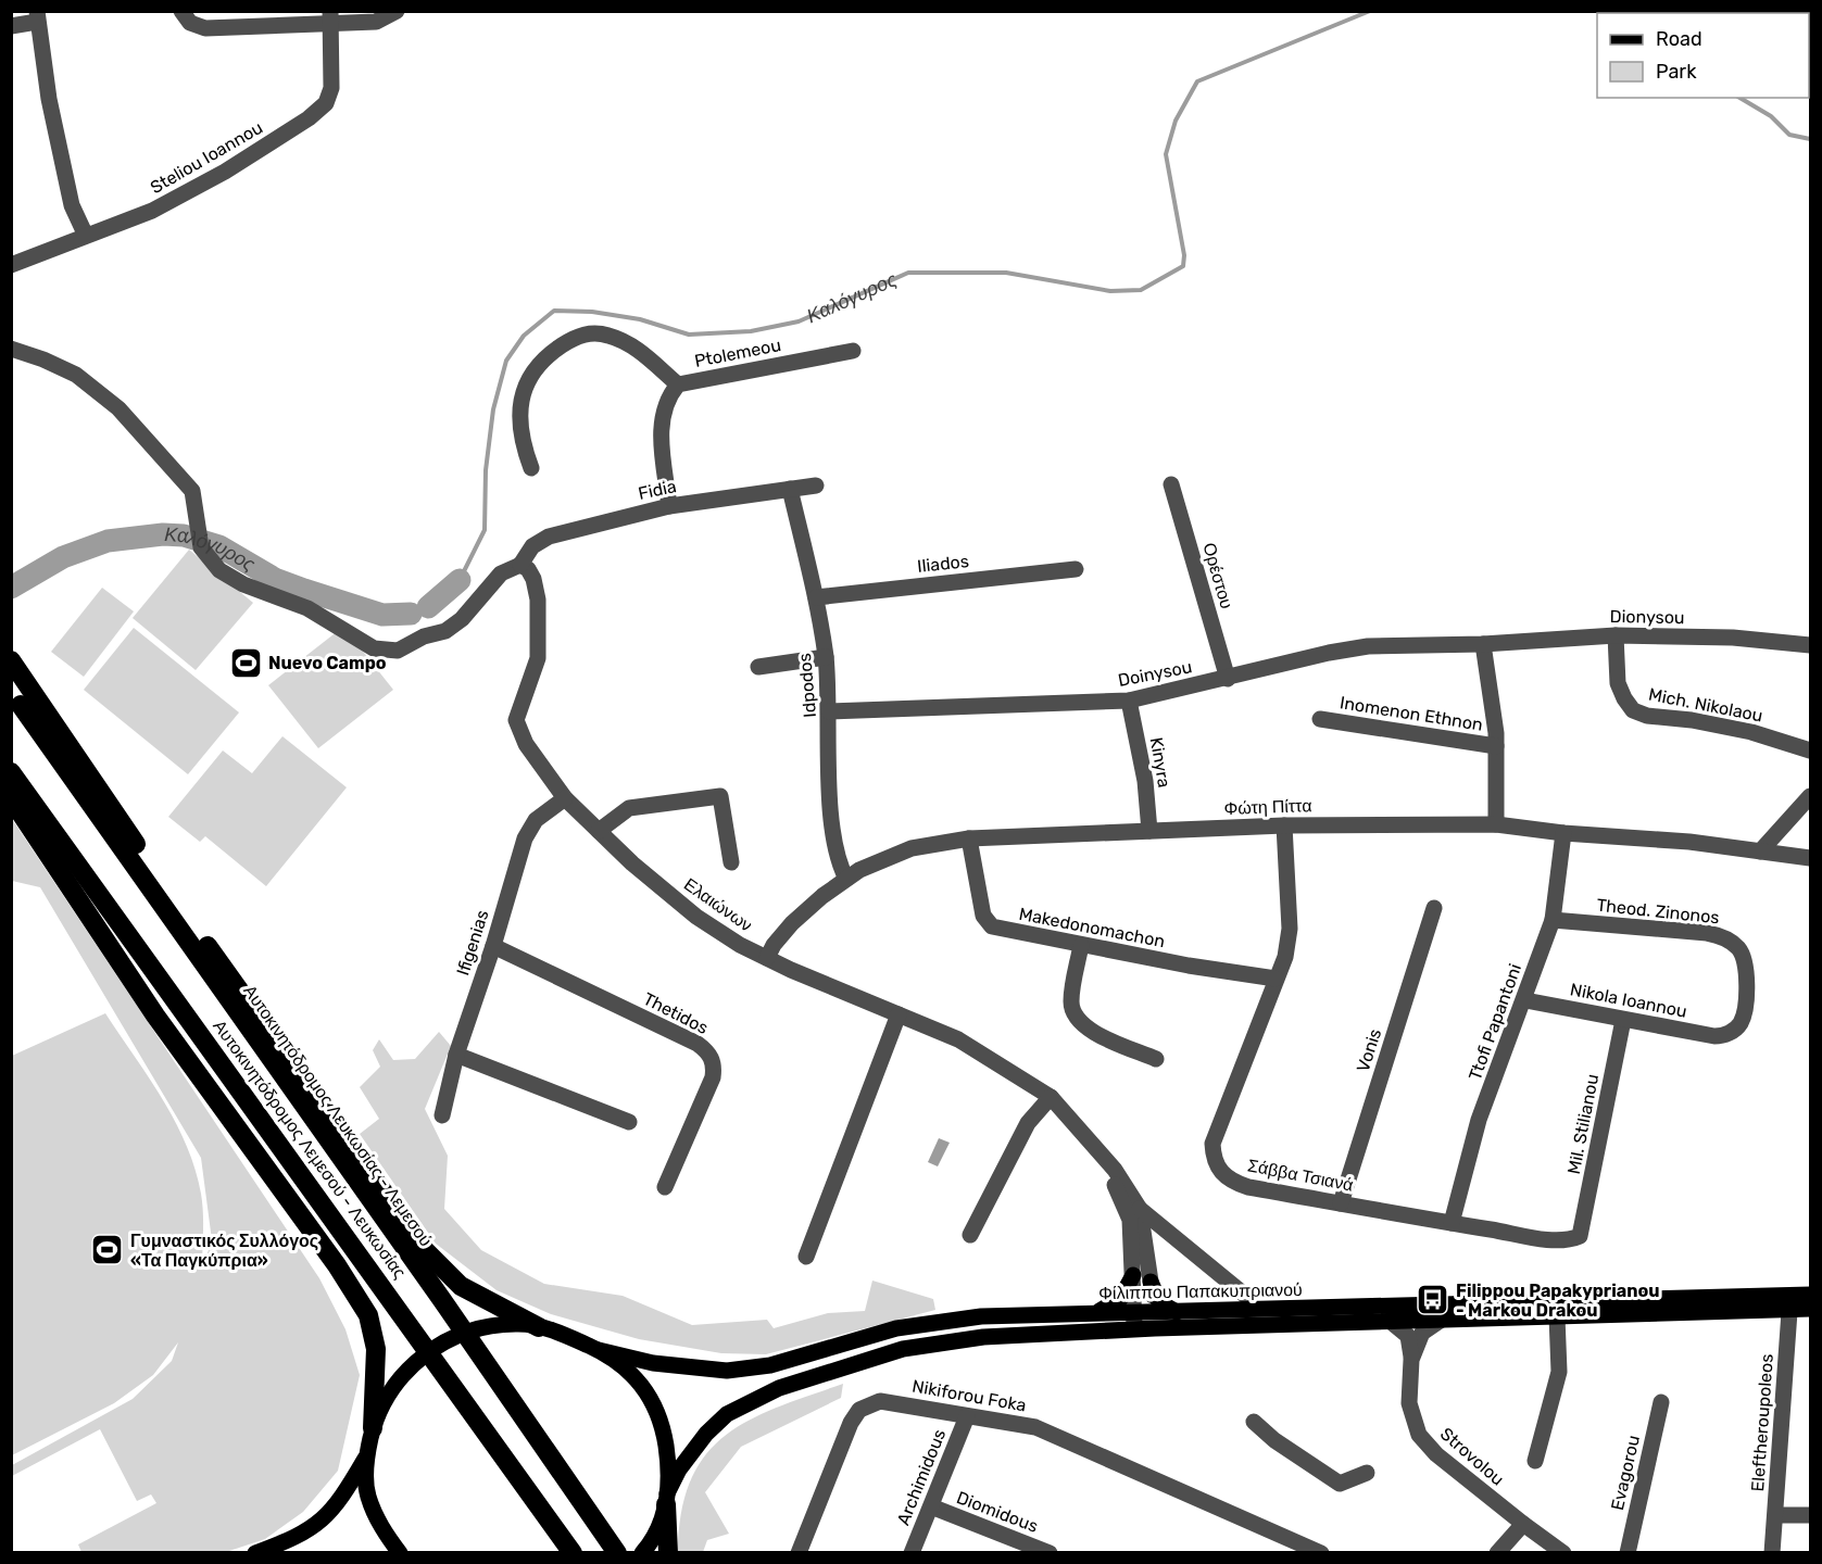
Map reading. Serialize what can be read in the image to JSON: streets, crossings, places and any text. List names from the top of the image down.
{
  "streets": {
    "highway": ["Αυτοκινητόδρομος Λευκωσίας - Λεμεσού", "Αυτοκινητόδρομος Λεμεσού - Λευκωσίας"],
    "main road": ["Φίλιππου Παπακυπριανού"],
    "street": [
      "Steliou Ioannou",
      "Ptolemeou",
      "Fidia",
      "Iliados",
      "Ορέστου",
      "Dionysou",
      "Doinysou",
      "Idpodos",
      "Mich. Nikolaou",
      "Inomenon Ethnon",
      "Kinyra",
      "Φώτη Πίττα",
      "Ελαιώνων",
      "Theod. Zinonos",
      "Makedonomachon",
      "Ifigenias",
      "Nikola Ioannou",
      "Thetidos",
      "Ttofi Papantoni",
      "Vonis",
      "Mil. Stilianou",
      "Σάββα Τσιανά",
      "Nikiforou Foka",
      "Eleftheroupoleos",
      "Strovolou",
      "Evagorou",
      "Archimidous",
      "Diomidous"
    ]
  },
  "crossings": [
    ["Ptolemeou", "Fidia"],
    ["Fidia", "Idpodos"],
    ["Fidia", "Ελαιώνων"],
    ["Iliados", "Idpodos"],
    ["Ορέστου", "Doinysou"],
    ["Dionysou", "Doinysou"],
    ["Dionysou", "Mich. Nikolaou"],
    ["Doinysou", "Idpodos"],
    ["Doinysou", "Kinyra"],
    ["Idpodos", "Φώτη Πίττα"],
    ["Kinyra", "Φώτη Πίττα"],
    ["Φώτη Πίττα", "Ελαιώνων"],
    ["Φώτη Πίττα", "Makedonomachon"],
    ["Φώτη Πίττα", "Ttofi Papantoni"],
    ["Φώτη Πίττα", "Σάββα Τσιανά"],
    ["Ελαιώνων", "Ifigenias"],
    ["Ελαιώνων", "Φίλιππου Παπακυπριανού"],
    ["Theod. Zinonos", "Nikola Ioannou"],
    ["Theod. Zinonos", "Ttofi Papantoni"],
    ["Makedonomachon", "Σάββα Τσιανά"],
    ["Ifigenias", "Thetidos"],
    ["Nikola Ioannou", "Ttofi Papantoni"],
    ["Nikola Ioannou", "Mil. Stilianou"],
    ["Ttofi Papantoni", "Σάββα Τσιανά"],
    ["Vonis", "Σάββα Τσιανά"],
    ["Mil. Stilianou", "Σάββα Τσιανά"],
    ["Φίλιππου Παπακυπριανού", "Eleftheroupoleos"],
    ["Φίλιππου Παπακυπριανού", "Strovolou"],
    ["Nikiforou Foka", "Archimidous"],
    ["Archimidous", "Diomidous"]
  ],
  "water": ["Καλόγυρος"],
  "places": {
    "sports": ["Nuevo Campo", "Γυμναστικός Συλλόγος «Τα Παγκύπρια»"],
    "bus stop": ["Filippou Papakyprianou - Markou Drakou"]
  },
  "legend": ["Road", "Park"]
}
